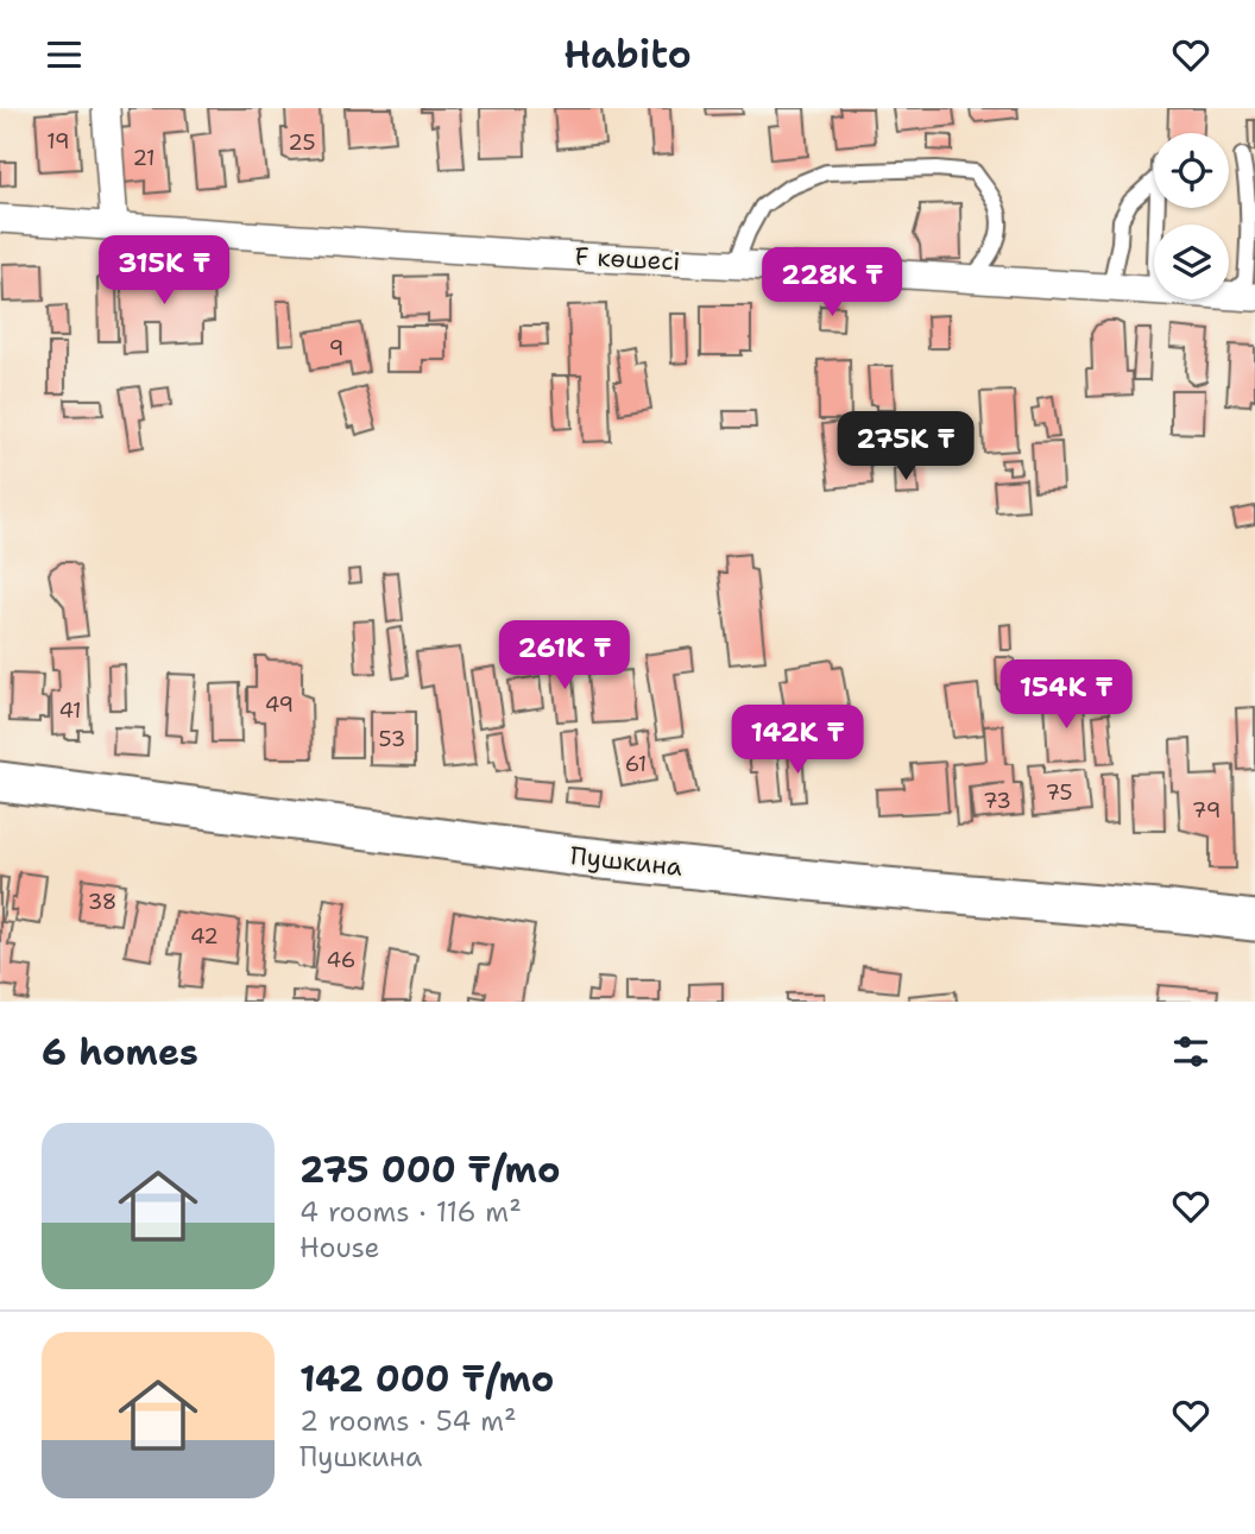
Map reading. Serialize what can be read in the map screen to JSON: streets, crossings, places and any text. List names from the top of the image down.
{
  "streets": {
    "street": ["F көшесі", "Пушкина"]
  },
  "house_numbers": [
    "19",
    "25",
    "21",
    "9",
    "49",
    "41",
    "53",
    "61",
    "75",
    "73",
    "79",
    "38",
    "42",
    "46"
  ],
  "page": {
    "header": "Habito",
    "price": [
      "315K ₸",
      "228K ₸",
      "275K ₸",
      "261K ₸",
      "154K ₸",
      "142K ₸"
    ],
    "heading": "6 homes",
    "list": [
      {
        "name": "275 000 ₸/mo",
        "note": "4 rooms · 116 m² · House"
      },
      {
        "name": "142 000 ₸/mo",
        "note": "2 rooms · 54 m² · Пушкина"
      }
    ]
  }
}
